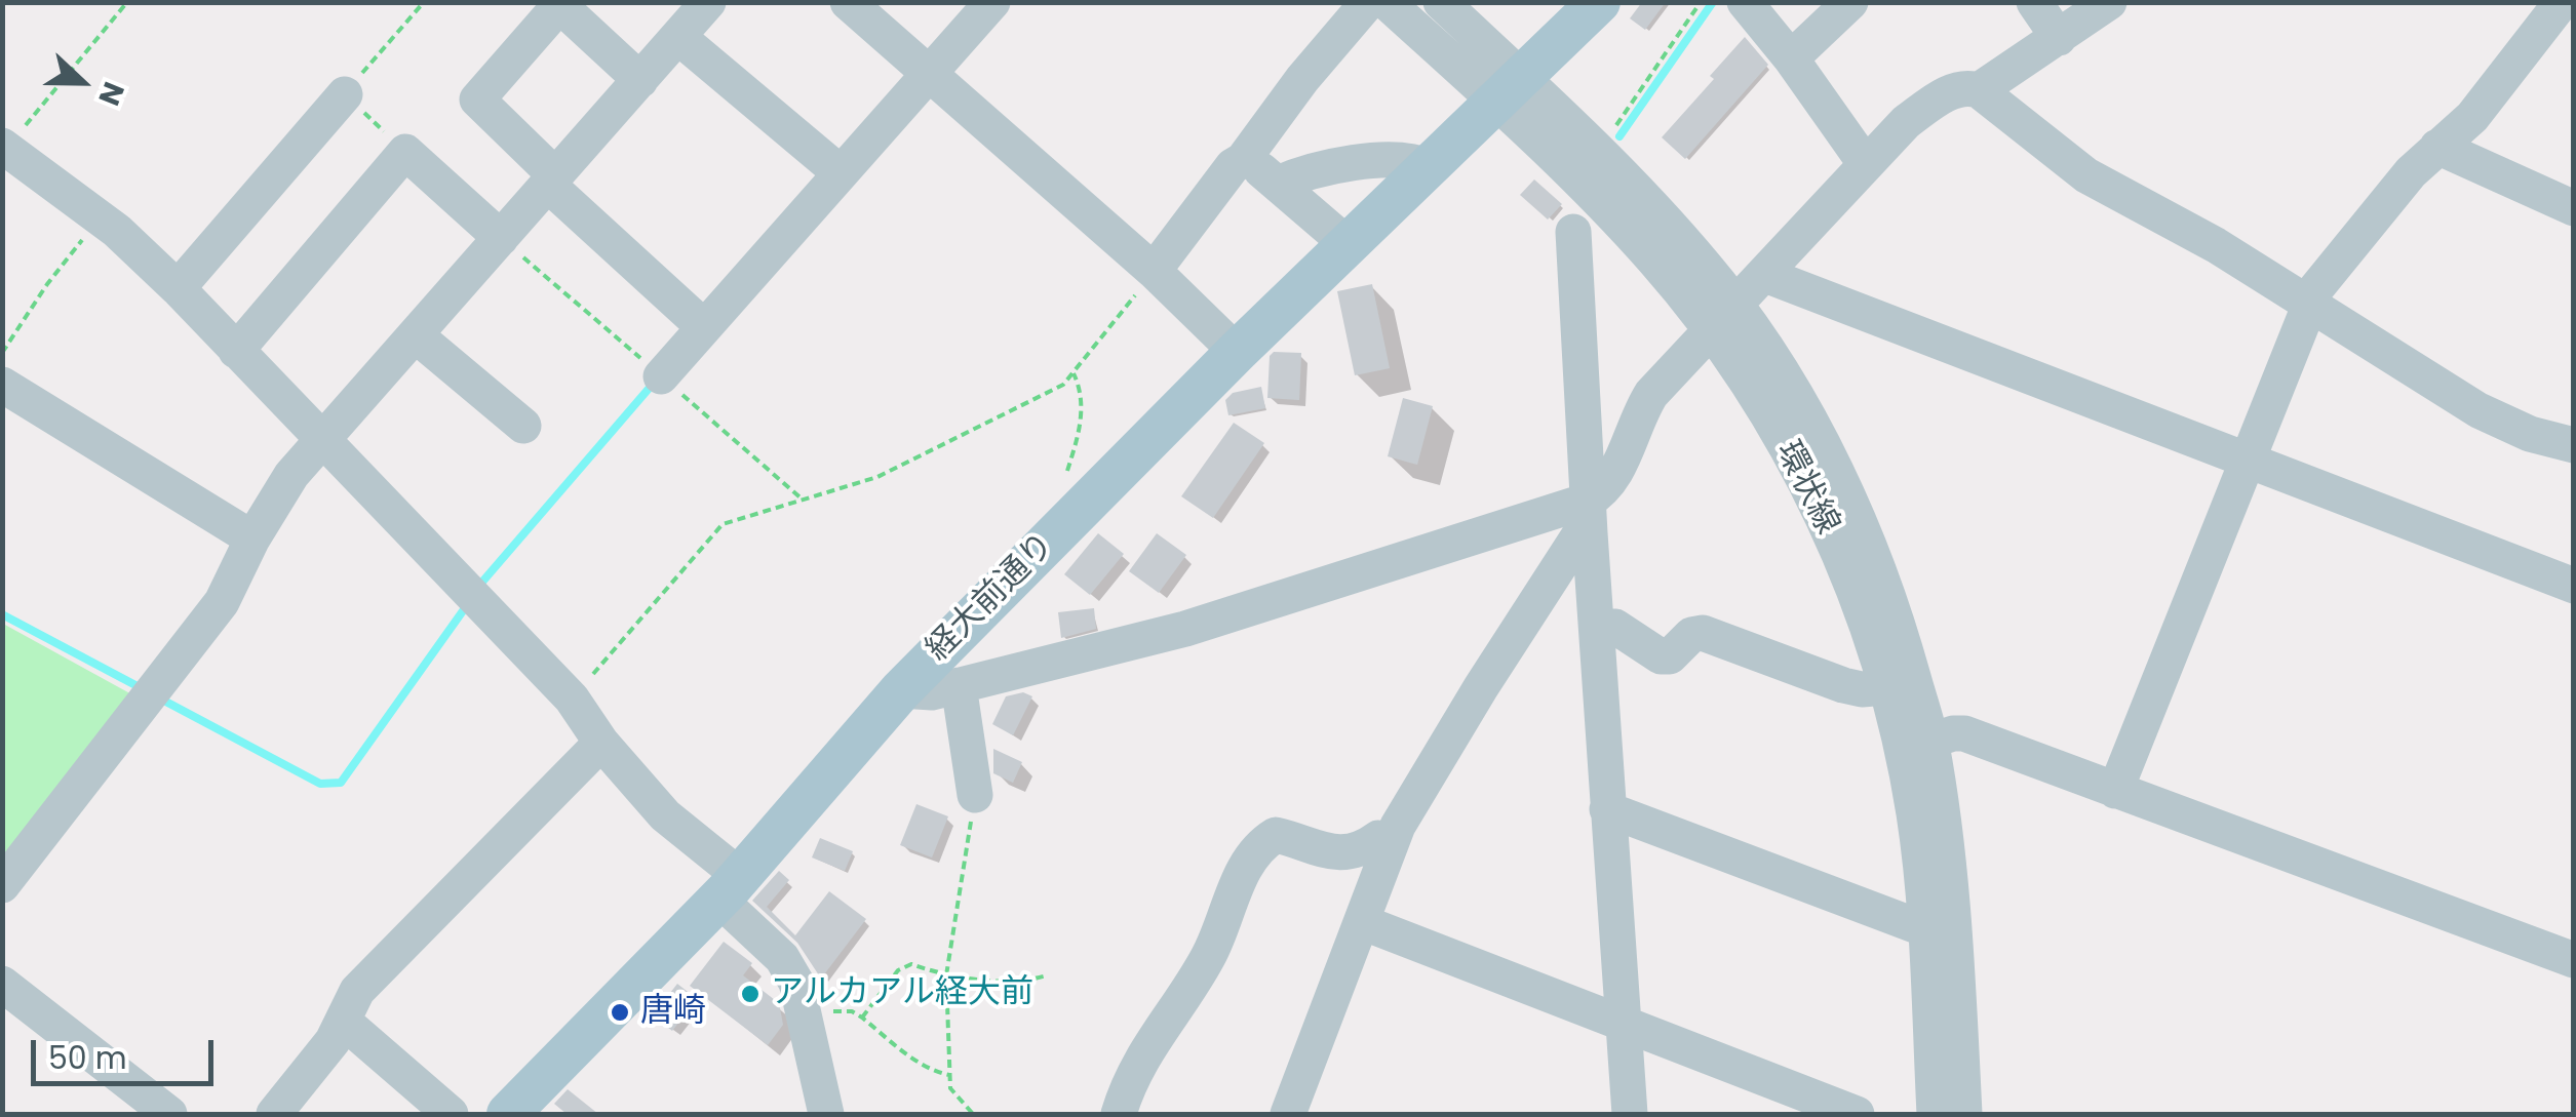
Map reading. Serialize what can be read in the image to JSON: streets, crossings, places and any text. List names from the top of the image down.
{
  "streets": {
    "main road": ["経大前通り"],
    "street": ["環状線"]
  },
  "crossings": [
    ["環状線", "経大前通り"]
  ],
  "places": ["アルカアル経大前", "唐崎"],
  "scale_bar": "50 m",
  "north": "right"
}
